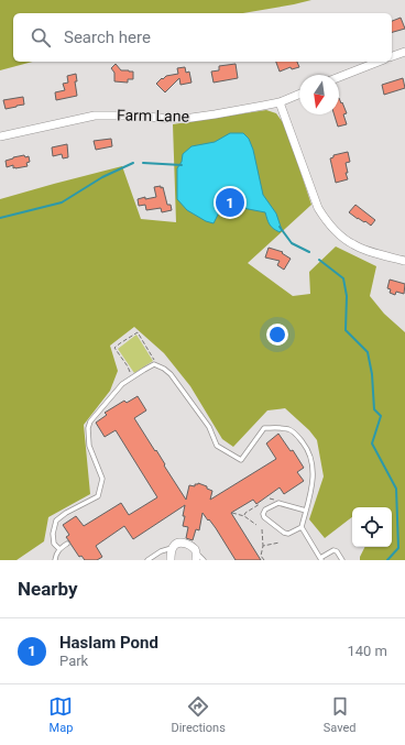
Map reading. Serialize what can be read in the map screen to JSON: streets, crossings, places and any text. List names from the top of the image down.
{
  "streets": {
    "street": ["Farm Lane"]
  },
  "north": "bottom",
  "page": {
    "search": "Search here",
    "pins": "1",
    "heading": "Nearby",
    "list": [
      {
        "mark": "1",
        "name": "Haslam Pond",
        "note": "Park",
        "value": "140 m"
      }
    ],
    "nav": ["Map", "Directions", "Saved"]
  }
}
